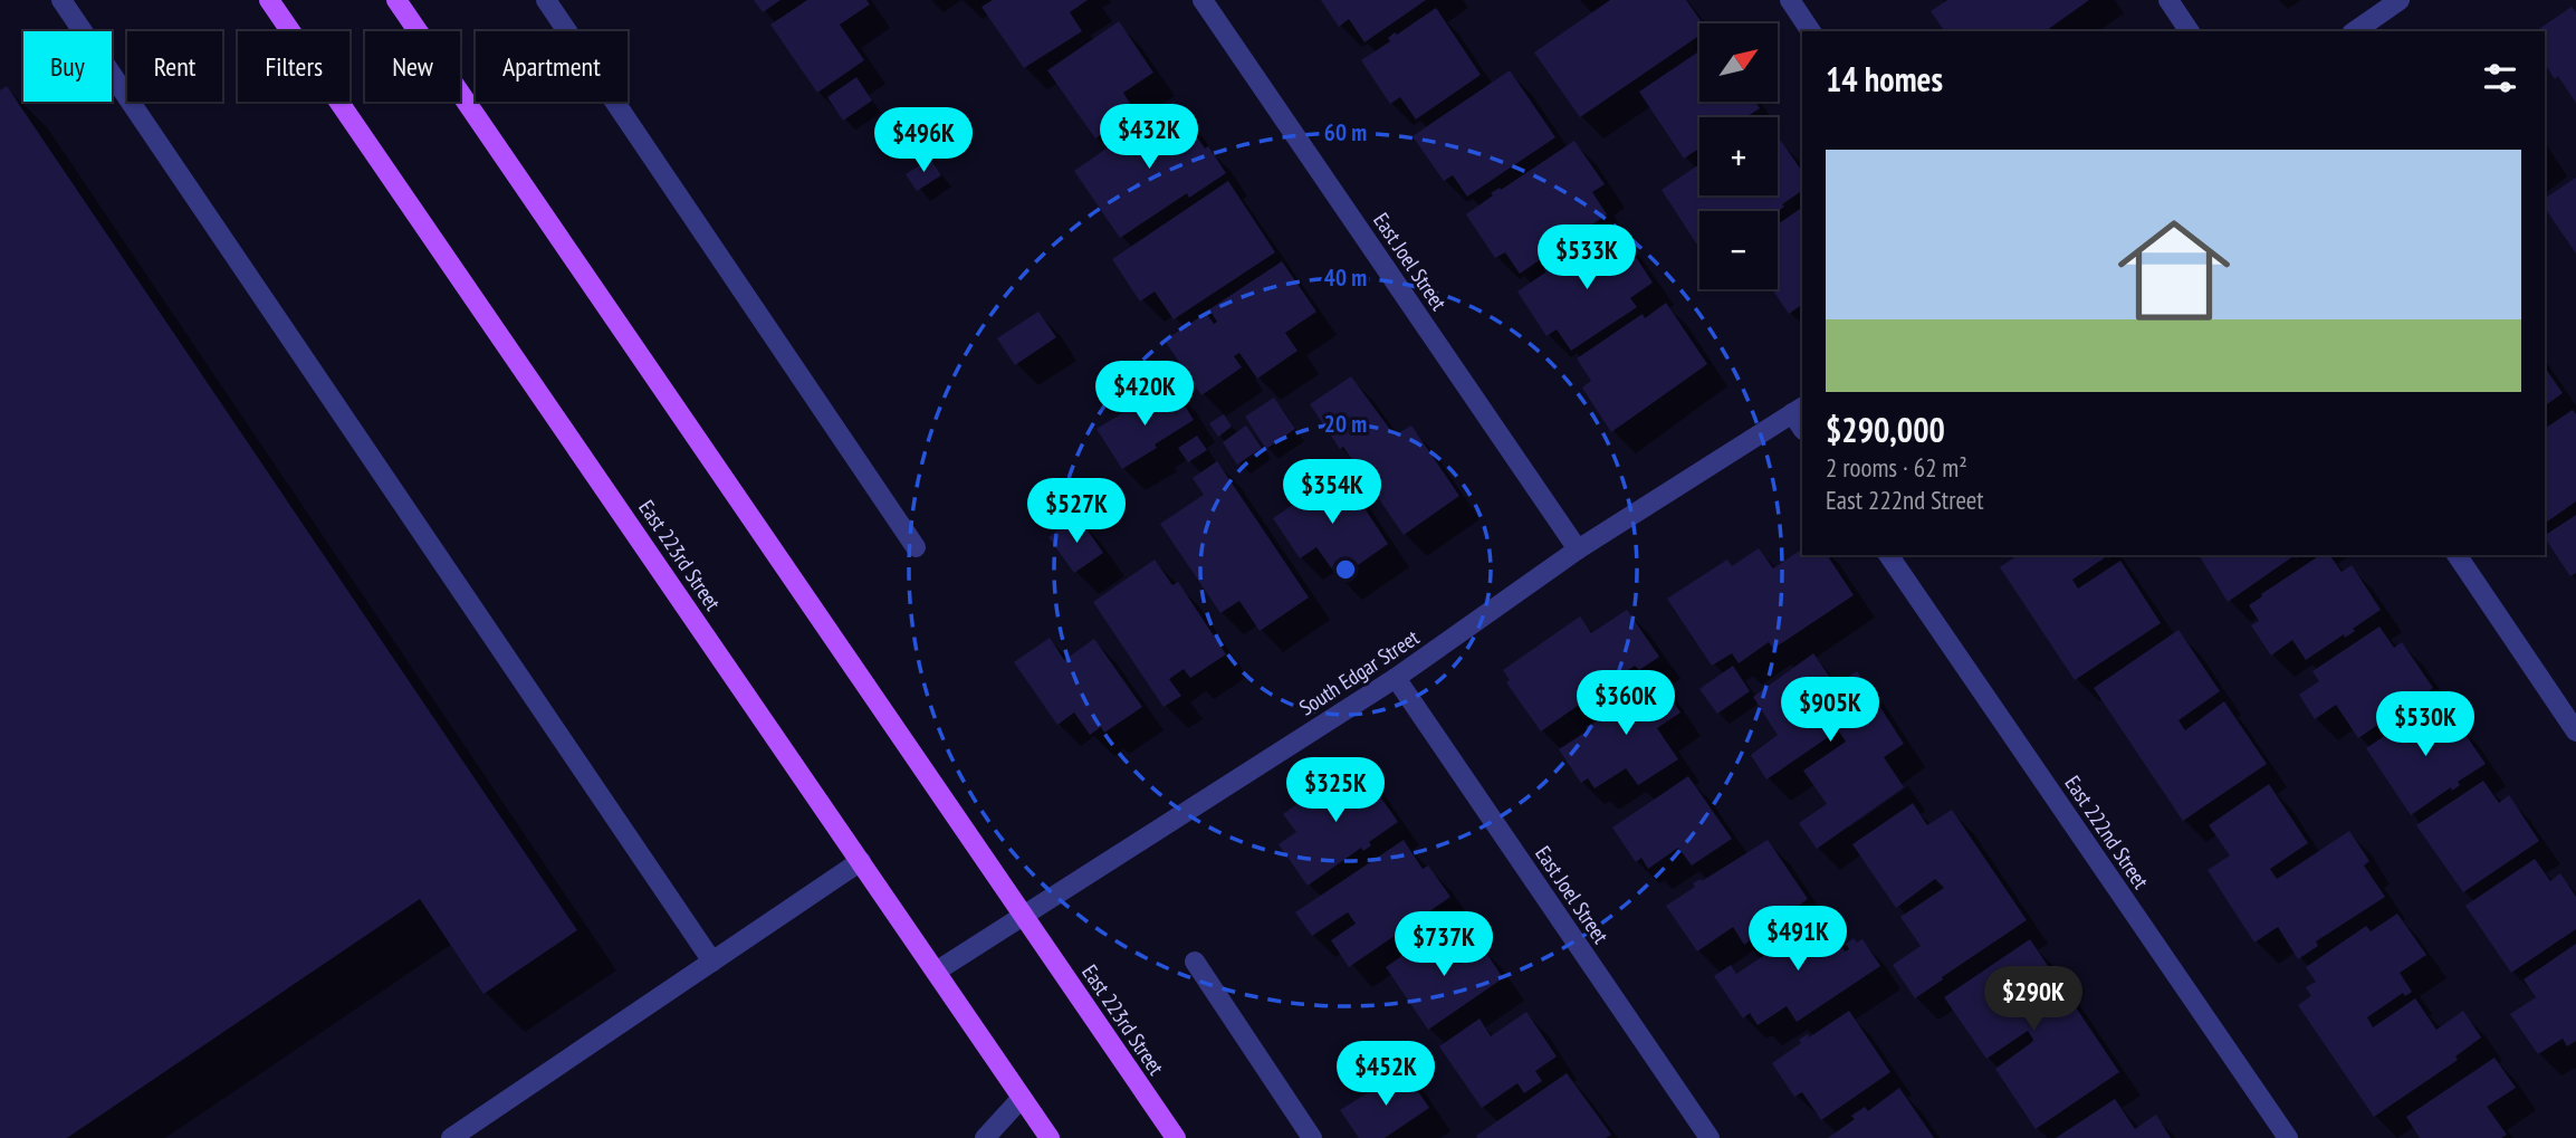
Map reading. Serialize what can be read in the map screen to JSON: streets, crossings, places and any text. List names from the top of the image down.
{
  "streets": {
    "main road": ["East 223rd Street"],
    "street": ["East Joel Street", "South Edgar Street", "East 222nd Street"]
  },
  "crossings": [
    ["East Joel Street", "South Edgar Street"],
    ["East 223rd Street", "South Edgar Street"]
  ],
  "north": "top right",
  "page": {
    "map_buttons": ["+", "−"],
    "chip": [
      "Buy",
      "Rent",
      "Filters",
      "New",
      "Apartment"
    ],
    "heading": "14 homes",
    "price": [
      "$432K",
      "$496K",
      "$533K",
      "$420K",
      "$354K",
      "$527K",
      "$360K",
      "$905K",
      "$530K",
      "$325K",
      "$491K",
      "$737K",
      "$290K",
      "$452K"
    ],
    "list": [
      {
        "name": "$290,000",
        "note": "2 rooms · 62 m² · East 222nd Street"
      }
    ]
  },
  "rings": ["60 m", "40 m", "20 m"]
}
